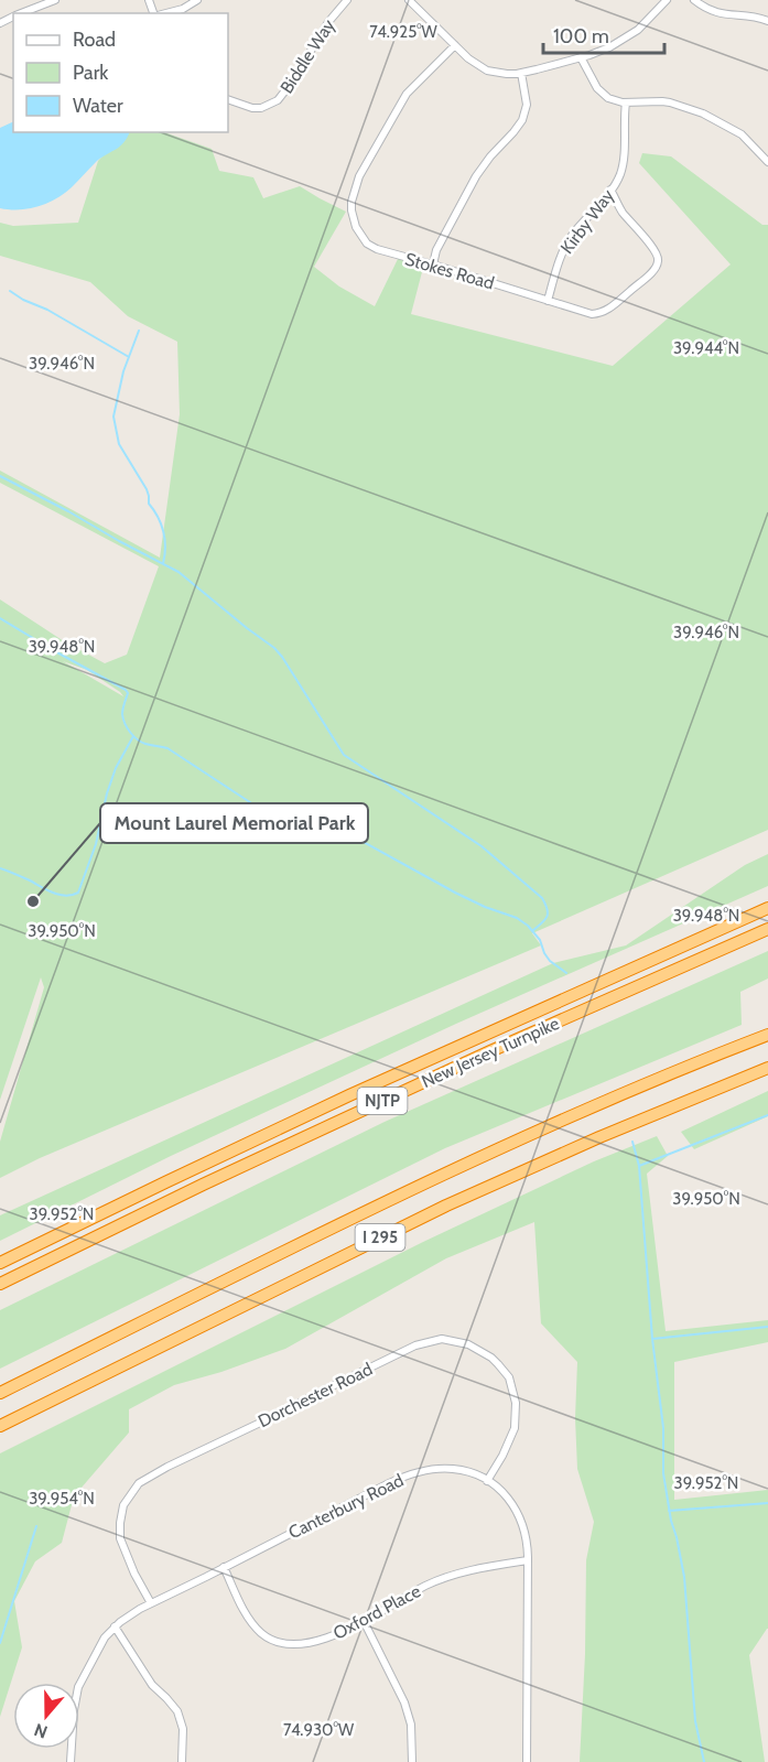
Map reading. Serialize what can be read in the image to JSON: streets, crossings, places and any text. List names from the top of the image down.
{
  "streets": {
    "highway": ["New Jersey Turnpike", "NJTP", "I 295"],
    "street": [
      "Biddle Way",
      "Kirby Way",
      "Stokes Road",
      "Dorchester Road",
      "Canterbury Road",
      "Oxford Place"
    ]
  },
  "crossings": [
    ["Kirby Way", "Stokes Road"],
    ["Dorchester Road", "Canterbury Road"],
    ["Canterbury Road", "Oxford Place"]
  ],
  "places": ["Mount Laurel Memorial Park"],
  "legend": ["Road", "Park", "Water"],
  "scale_bar": "100 m",
  "north": "bottom",
  "coordinates": [
    "74.925°W",
    "39.944°N",
    "39.946°N",
    "39.948°N",
    "39.950°N",
    "39.952°N",
    "39.954°N",
    "74.930°W"
  ]
}
